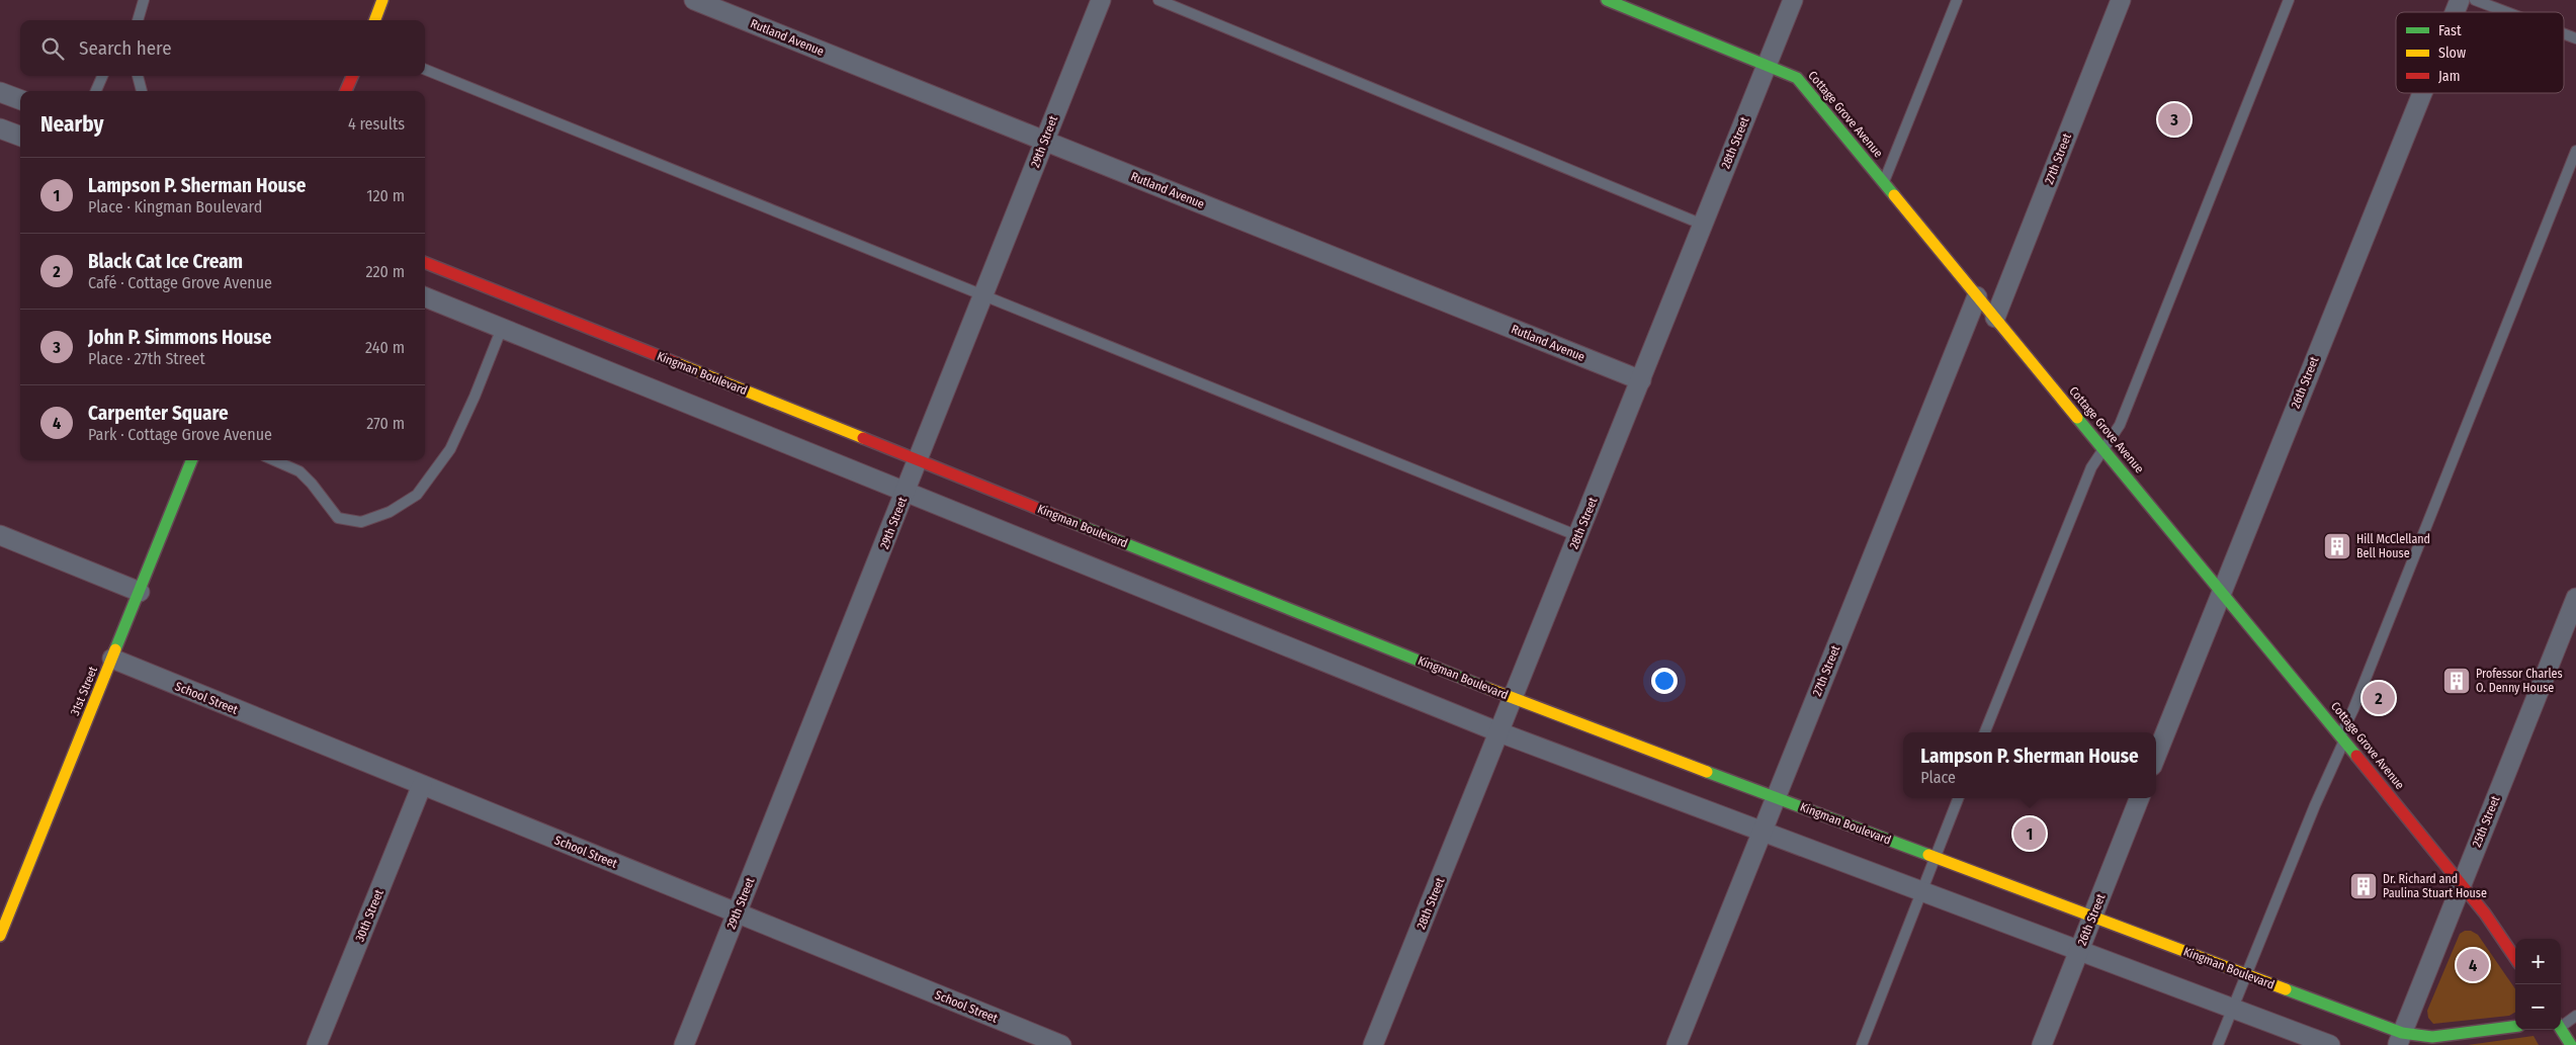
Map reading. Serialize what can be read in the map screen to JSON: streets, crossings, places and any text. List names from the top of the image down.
{
  "streets": {
    "street": [
      "Rutland Avenue",
      "Cottage Grove Avenue",
      "29th Street",
      "28th Street",
      "27th Street",
      "Kingman Boulevard",
      "26th Street",
      "31st Street",
      "School Street",
      "25th Street",
      "30th Street"
    ]
  },
  "crossings": [
    ["Rutland Avenue", "29th Street"],
    ["Rutland Avenue", "28th Street"],
    ["Cottage Grove Avenue", "28th Street"],
    ["Cottage Grove Avenue", "27th Street"],
    ["Cottage Grove Avenue", "26th Street"],
    ["Cottage Grove Avenue", "25th Street"],
    ["29th Street", "Kingman Boulevard"],
    ["29th Street", "School Street"],
    ["28th Street", "Kingman Boulevard"],
    ["27th Street", "Kingman Boulevard"],
    ["Kingman Boulevard", "26th Street"],
    ["Kingman Boulevard", "25th Street"],
    ["31st Street", "School Street"],
    ["School Street", "30th Street"]
  ],
  "places": {
    "building": ["Hill McClelland Bell House", "Professor Charles O. Denny House", "Dr. Richard and Paulina Stuart House"]
  },
  "legend": ["Fast", "Slow", "Jam"],
  "page": {
    "search": "Search here",
    "heading": ["Nearby", "4 results"],
    "pins": [
      "3",
      "2",
      "1",
      "4"
    ],
    "list": [
      {
        "mark": "1",
        "name": "Lampson P. Sherman House",
        "note": "Place · Kingman Boulevard",
        "value": "120 m"
      },
      {
        "mark": "2",
        "name": "Black Cat Ice Cream",
        "note": "Café · Cottage Grove Avenue",
        "value": "220 m"
      },
      {
        "mark": "3",
        "name": "John P. Simmons House",
        "note": "Place · 27th Street",
        "value": "240 m"
      },
      {
        "mark": "4",
        "name": "Carpenter Square",
        "note": "Park · Cottage Grove Avenue",
        "value": "270 m"
      }
    ],
    "popup": ["Lampson P. Sherman House", "Place"],
    "map_buttons": ["+", "−"]
  }
}
